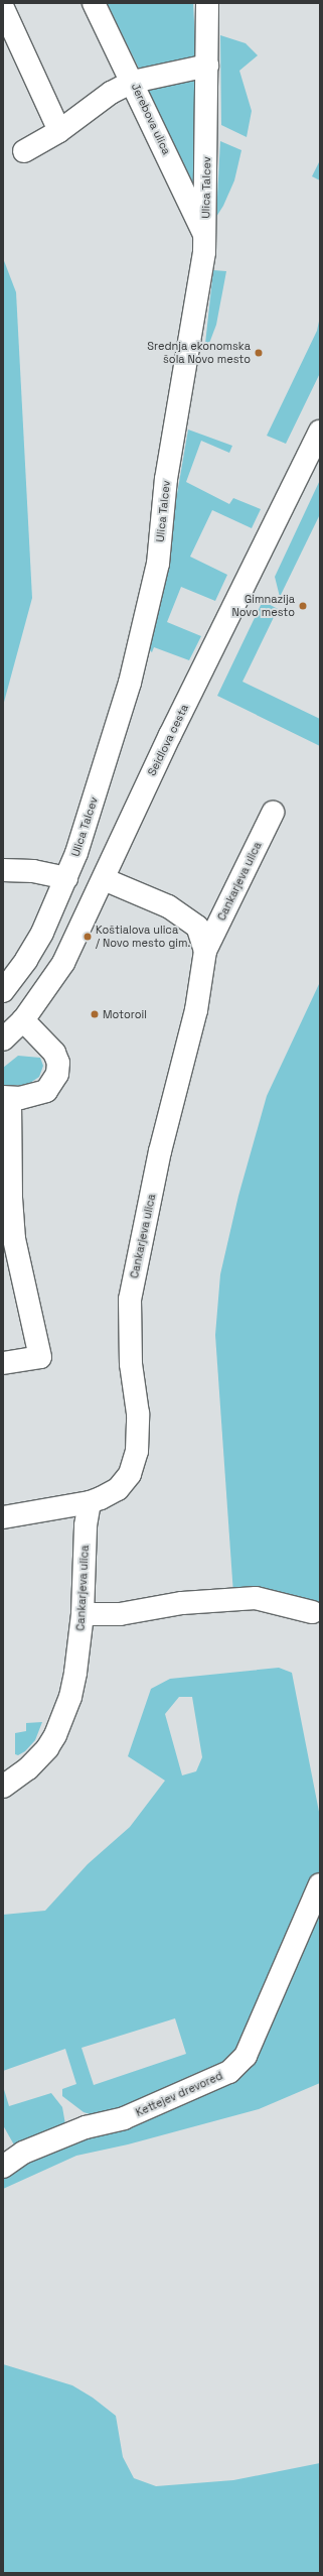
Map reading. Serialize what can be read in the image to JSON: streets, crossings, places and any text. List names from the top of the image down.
{
  "streets": {
    "street": [
      "Jerebova ulica",
      "Ulica Talcev",
      "Seidlova cesta",
      "Cankarjeva ulica",
      "Kettejev drevored"
    ]
  },
  "crossings": [
    ["Jerebova ulica", "Ulica Talcev"],
    ["Seidlova cesta", "Cankarjeva ulica"]
  ],
  "places": [
    "Srednja ekonomska šola Novo mesto",
    "Gimnazija Novo mesto",
    "Koštialova ulica / Novo mesto gim.",
    "Motoroil"
  ]
}
